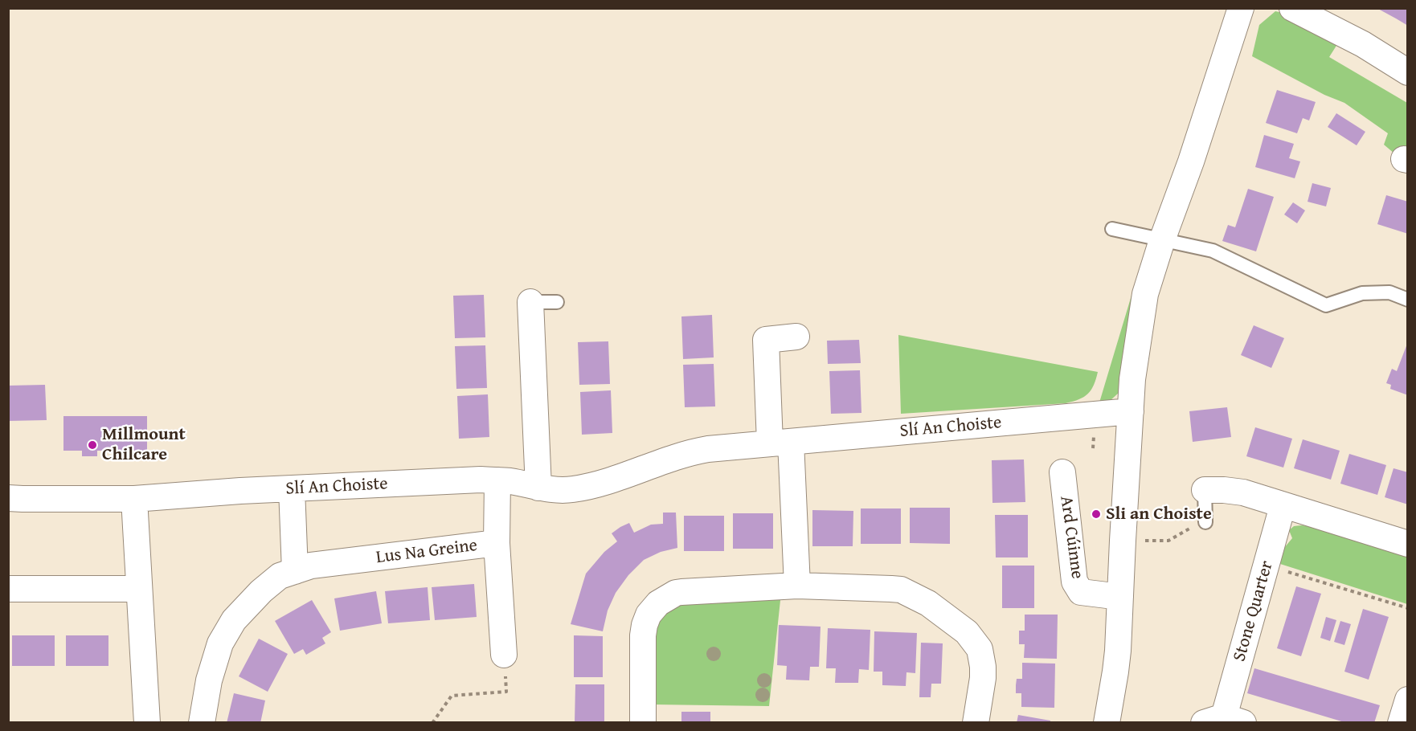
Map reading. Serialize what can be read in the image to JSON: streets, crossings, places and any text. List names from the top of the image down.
{
  "streets": {
    "street": [
      "Slí An Choiste",
      "Ard Cúinne",
      "Lus Na Greine",
      "Stone Quarter"
    ]
  },
  "crossings": [
    ["Slí An Choiste", "Lus Na Greine"]
  ],
  "places": ["Millmount Chilcare", "Sli an Choiste"]
}
